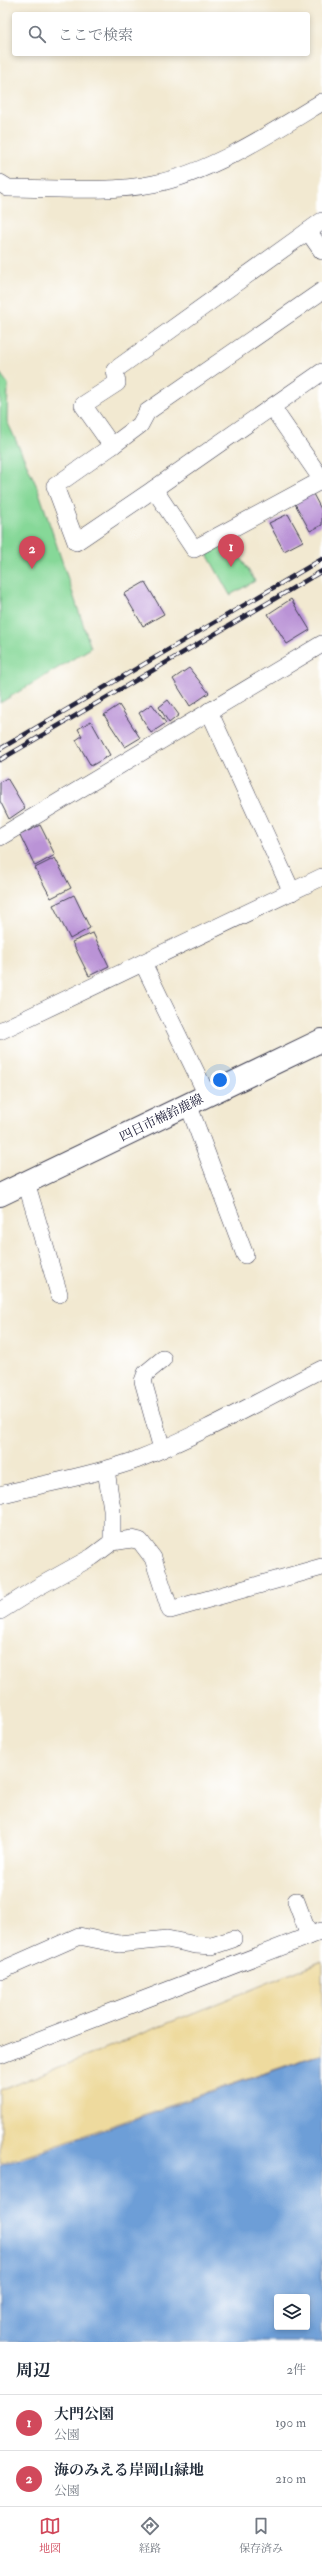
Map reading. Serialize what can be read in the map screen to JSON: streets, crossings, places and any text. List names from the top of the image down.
{
  "streets": {
    "main road": ["四日市楠鈴鹿線"]
  },
  "page": {
    "search": "ここで検索",
    "pins": ["1", "2"],
    "heading": ["周辺", "2件"],
    "list": [
      {
        "mark": "1",
        "name": "大門公園",
        "note": "公園",
        "value": "190 m"
      },
      {
        "mark": "2",
        "name": "海のみえる岸岡山緑地",
        "note": "公園",
        "value": "210 m"
      }
    ],
    "nav": ["地図", "経路", "保存済み"]
  }
}
